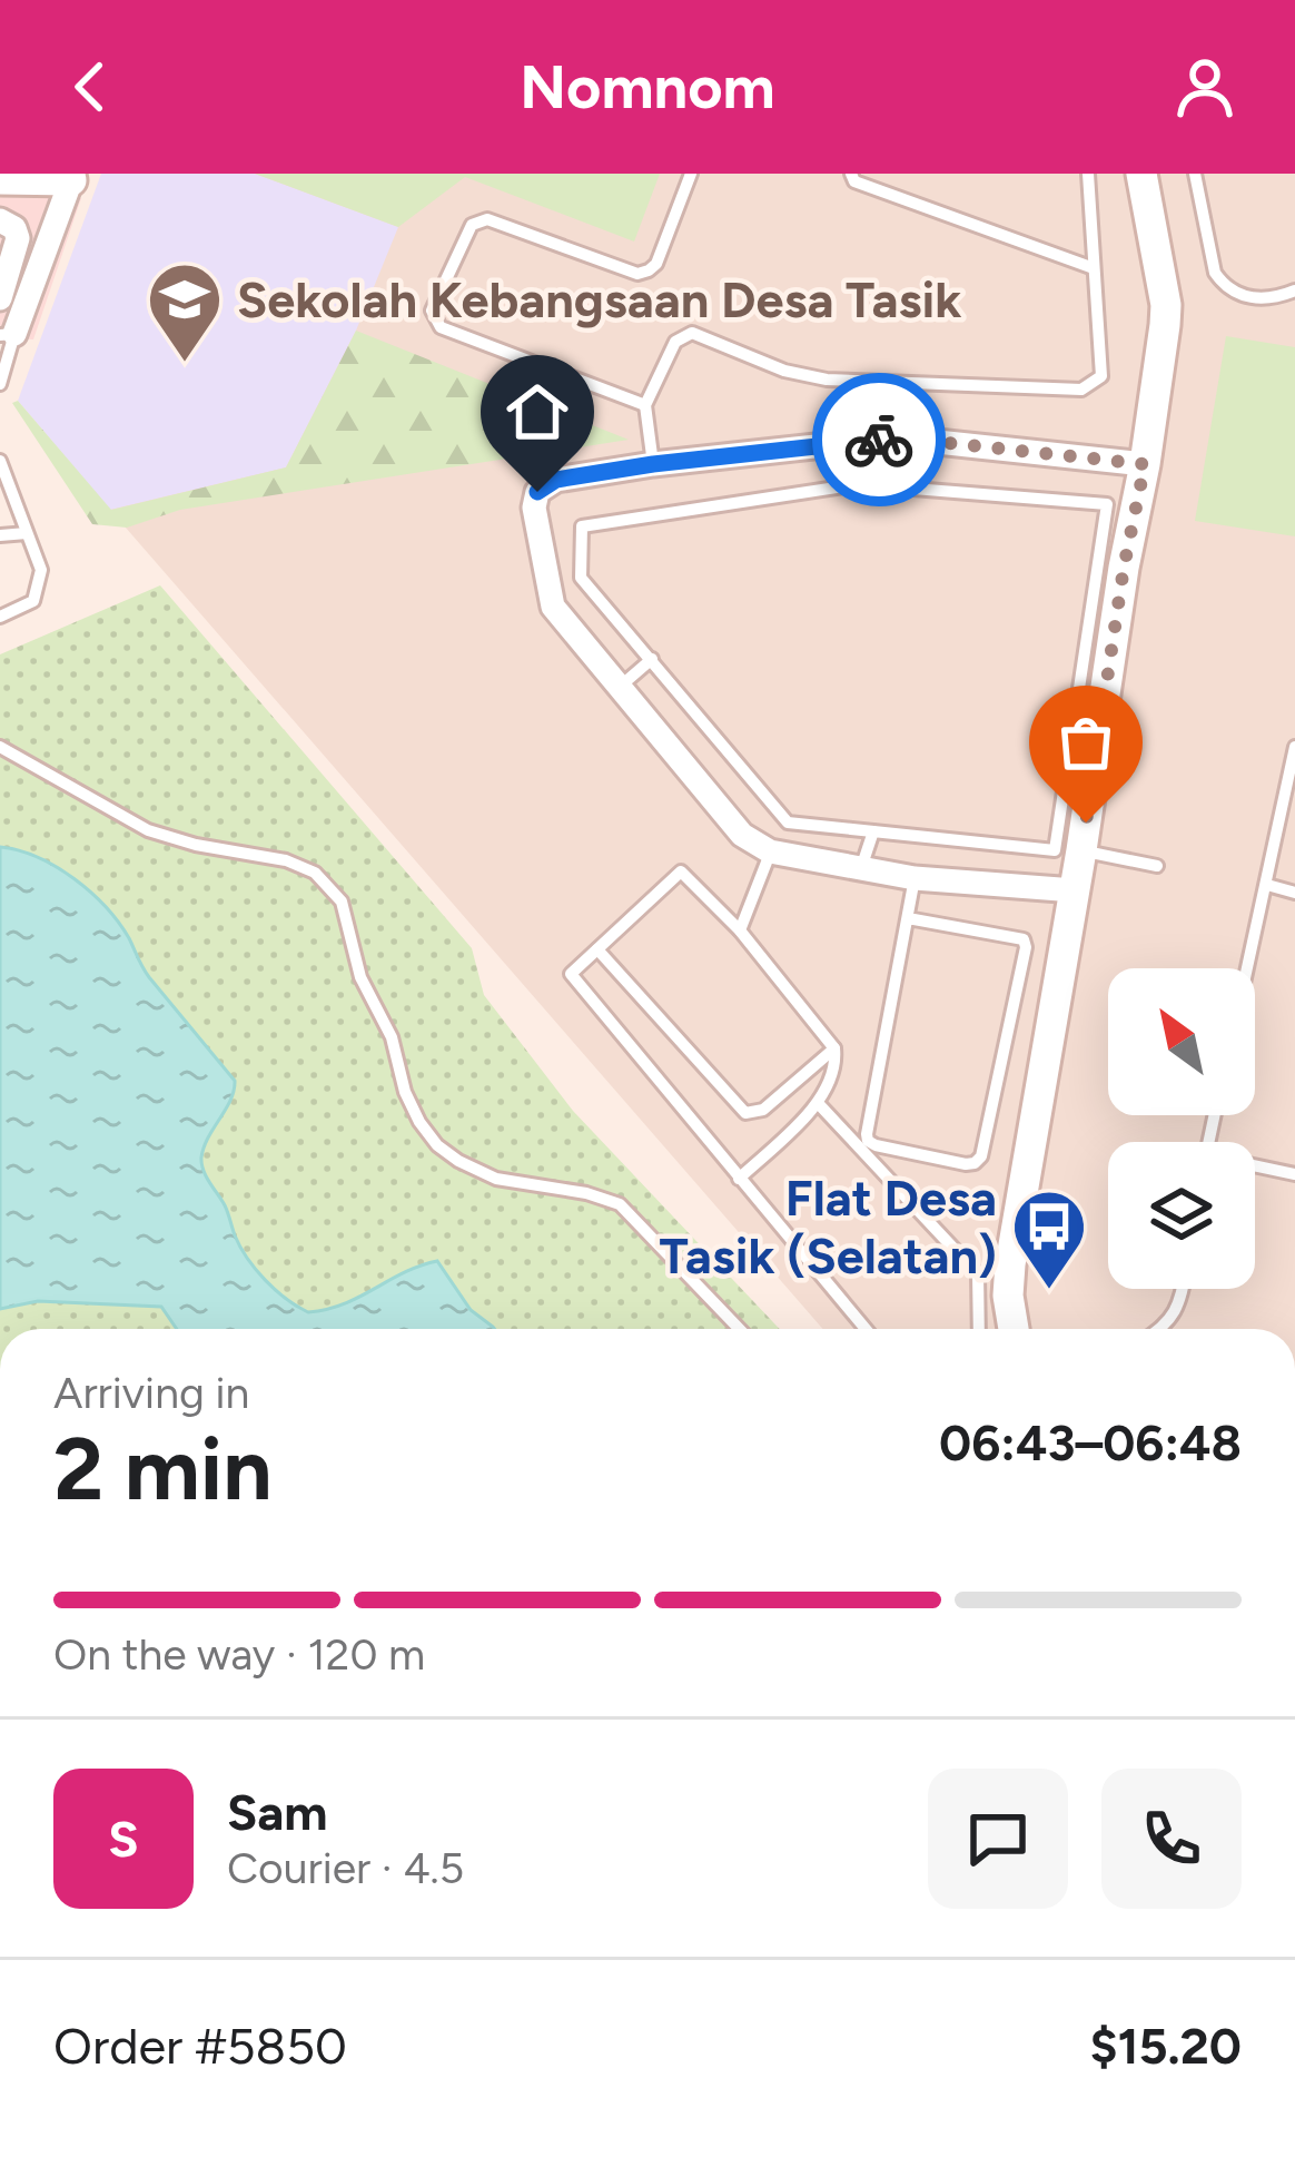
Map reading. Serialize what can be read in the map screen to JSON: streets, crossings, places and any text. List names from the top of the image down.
{
  "places": {
    "school or university": ["Sekolah Kebangsaan Desa Tasik"],
    "bus stop": ["Flat Desa Tasik (Selatan)"]
  },
  "north": "top left",
  "page": {
    "header": "Nomnom",
    "heading": ["2 min", "Arriving in", "06:43–06:48"],
    "panel": [
      "Sam",
      "Courier · 4.5",
      "Order #5850",
      "$15.20"
    ],
    "bar": "On the way · 120 m",
    "round": "S"
  }
}
